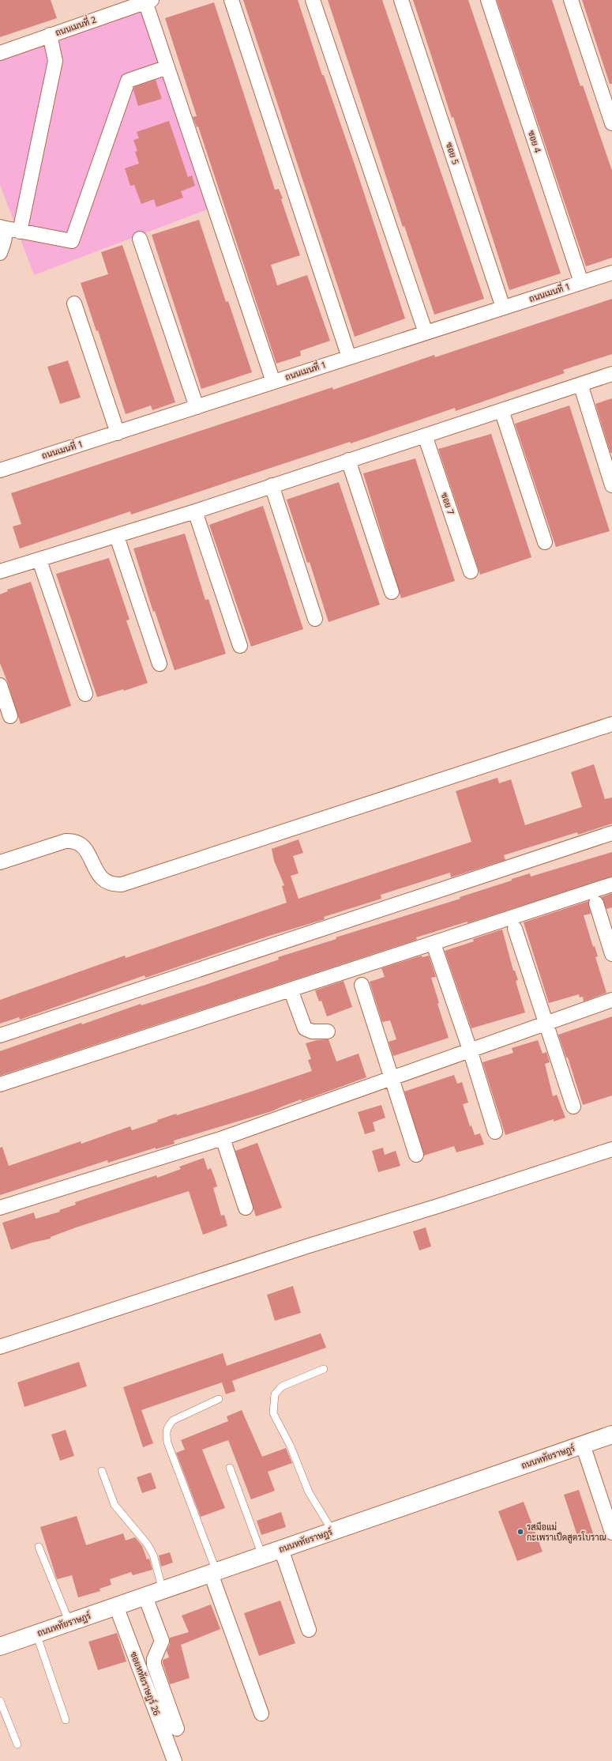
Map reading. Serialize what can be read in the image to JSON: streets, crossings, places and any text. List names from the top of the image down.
{
  "streets": {
    "main road": ["ถนนหทัยราษฎร์"],
    "street": [
      "ถนนเมนที่ 2",
      "ซอย 4",
      "ซอย 5",
      "ถนนเมนที่ 1",
      "ซอย 7",
      "ซอยหทัยราษฎร์ 26"
    ]
  },
  "crossings": [
    ["ซอย 4", "ถนนเมนที่ 1"],
    ["ซอย 5", "ถนนเมนที่ 1"],
    ["ถนนหทัยราษฎร์", "ซอยหทัยราษฎร์ 26"]
  ],
  "places": ["รสมือแม่ กะเพราเป็ดสูตรโบราณ"]
}
